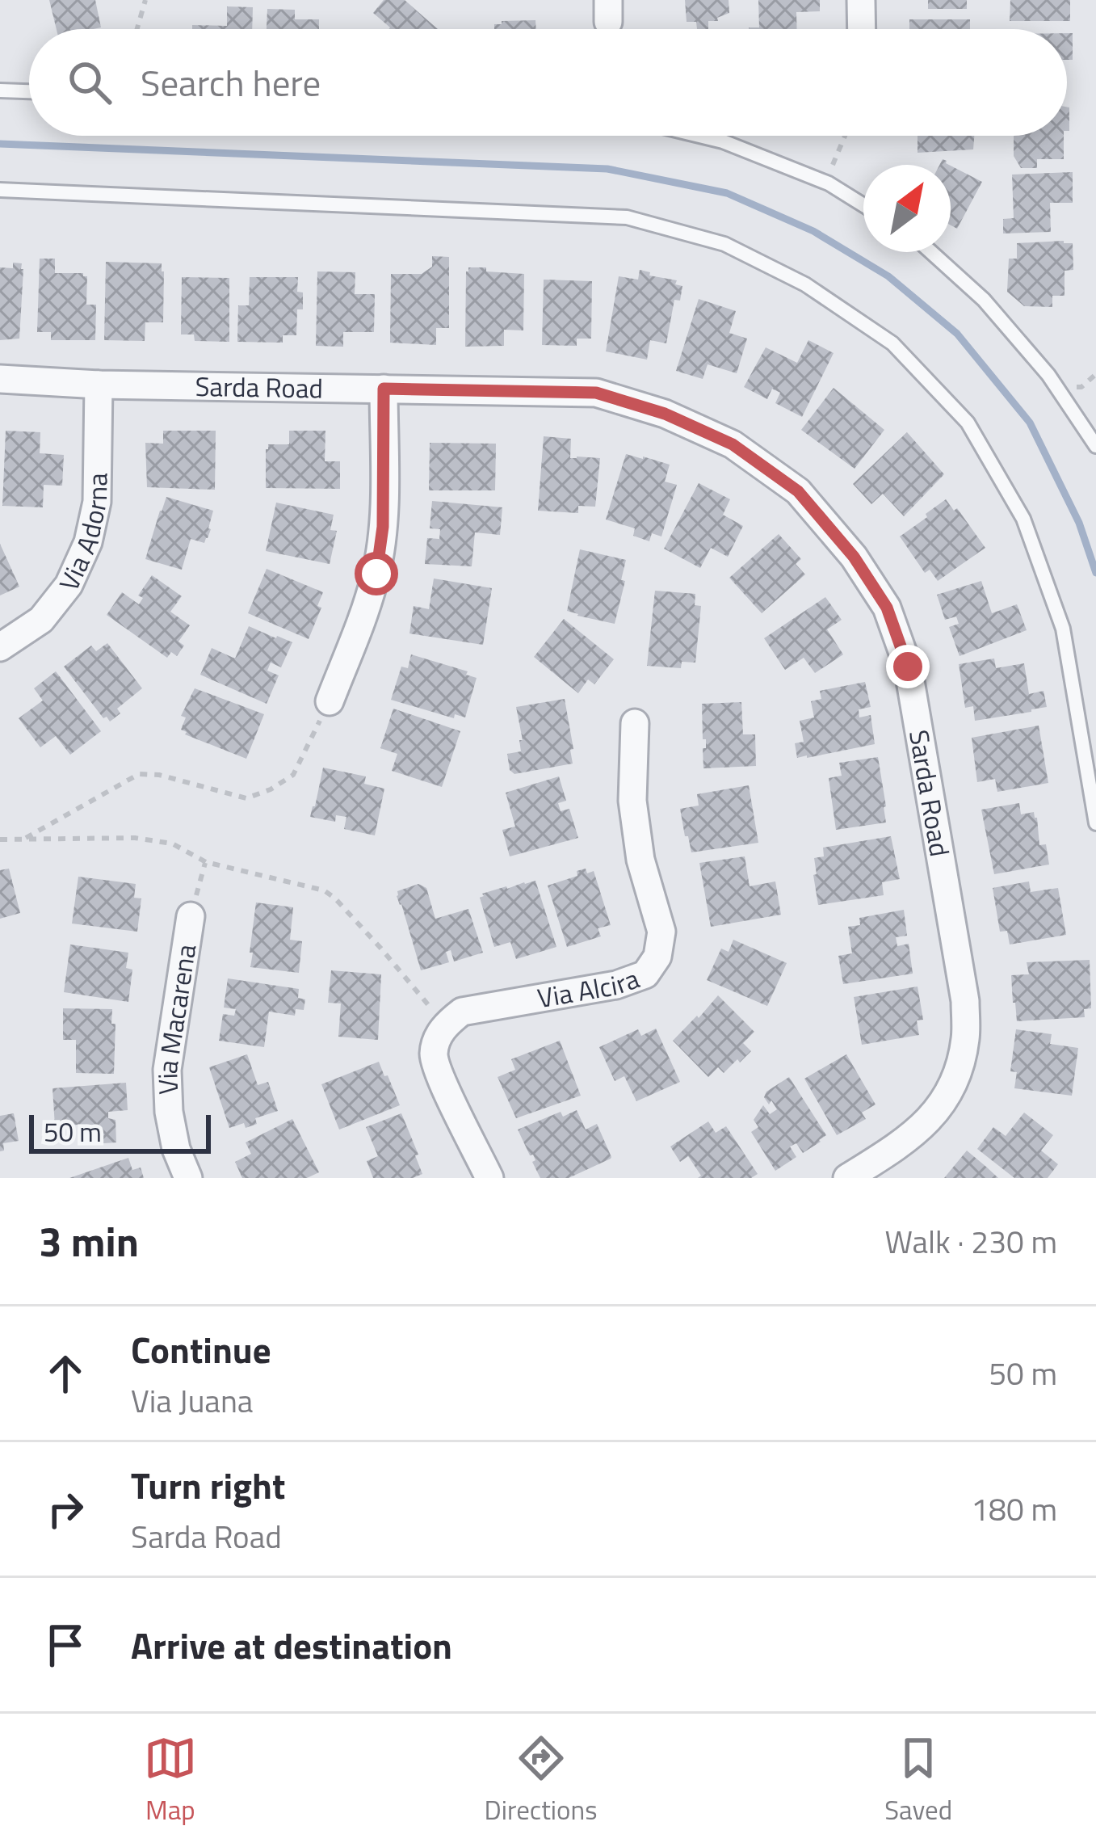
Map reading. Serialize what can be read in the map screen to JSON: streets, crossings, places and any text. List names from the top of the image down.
{
  "streets": {
    "street": [
      "Sarda Road",
      "Via Adorna",
      "Via Alcira",
      "Via Macarena"
    ]
  },
  "crossings": [
    ["Sarda Road", "Via Adorna"]
  ],
  "scale_bar": "50 m",
  "north": "top right",
  "page": {
    "search": "Search here",
    "scale": "50 m",
    "heading": ["3 min", "Walk · 230 m"],
    "list": [
      ["Continue", "Via Juana", "50 m"],
      ["Turn right", "Sarda Road", "180 m"],
      "Arrive at destination"
    ],
    "nav": ["Map", "Directions", "Saved"]
  }
}
